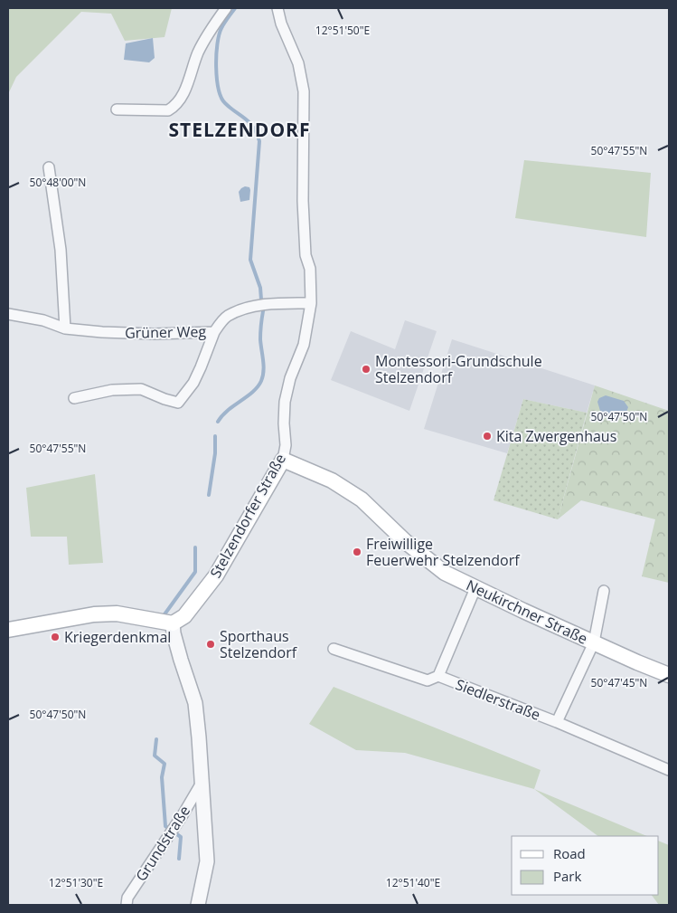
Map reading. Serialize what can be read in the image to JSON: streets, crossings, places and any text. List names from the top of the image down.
{
  "streets": {
    "main road": ["Stelzendorfer Straße", "Neukirchner Straße"],
    "street": ["Grüner Weg", "Siedlerstraße", "Grundstraße"]
  },
  "crossings": [
    ["Grüner Weg", "Stelzendorfer Straße"],
    ["Stelzendorfer Straße", "Neukirchner Straße"],
    ["Neukirchner Straße", "Siedlerstraße"]
  ],
  "districts": ["STELZENDORF"],
  "places": [
    "Montessori-Grundschule Stelzendorf",
    "Kita Zwergenhaus",
    "Freiwillige Feuerwehr Stelzendorf",
    "Kriegerdenkmal",
    "Sporthaus Stelzendorf"
  ],
  "legend": ["Road", "Park"],
  "coordinates": [
    "12°51'50\"E",
    "50°47'55\"N",
    "50°48'00\"N",
    "50°47'50\"N",
    "50°47'45\"N",
    "12°51'30\"E",
    "12°51'40\"E"
  ]
}
